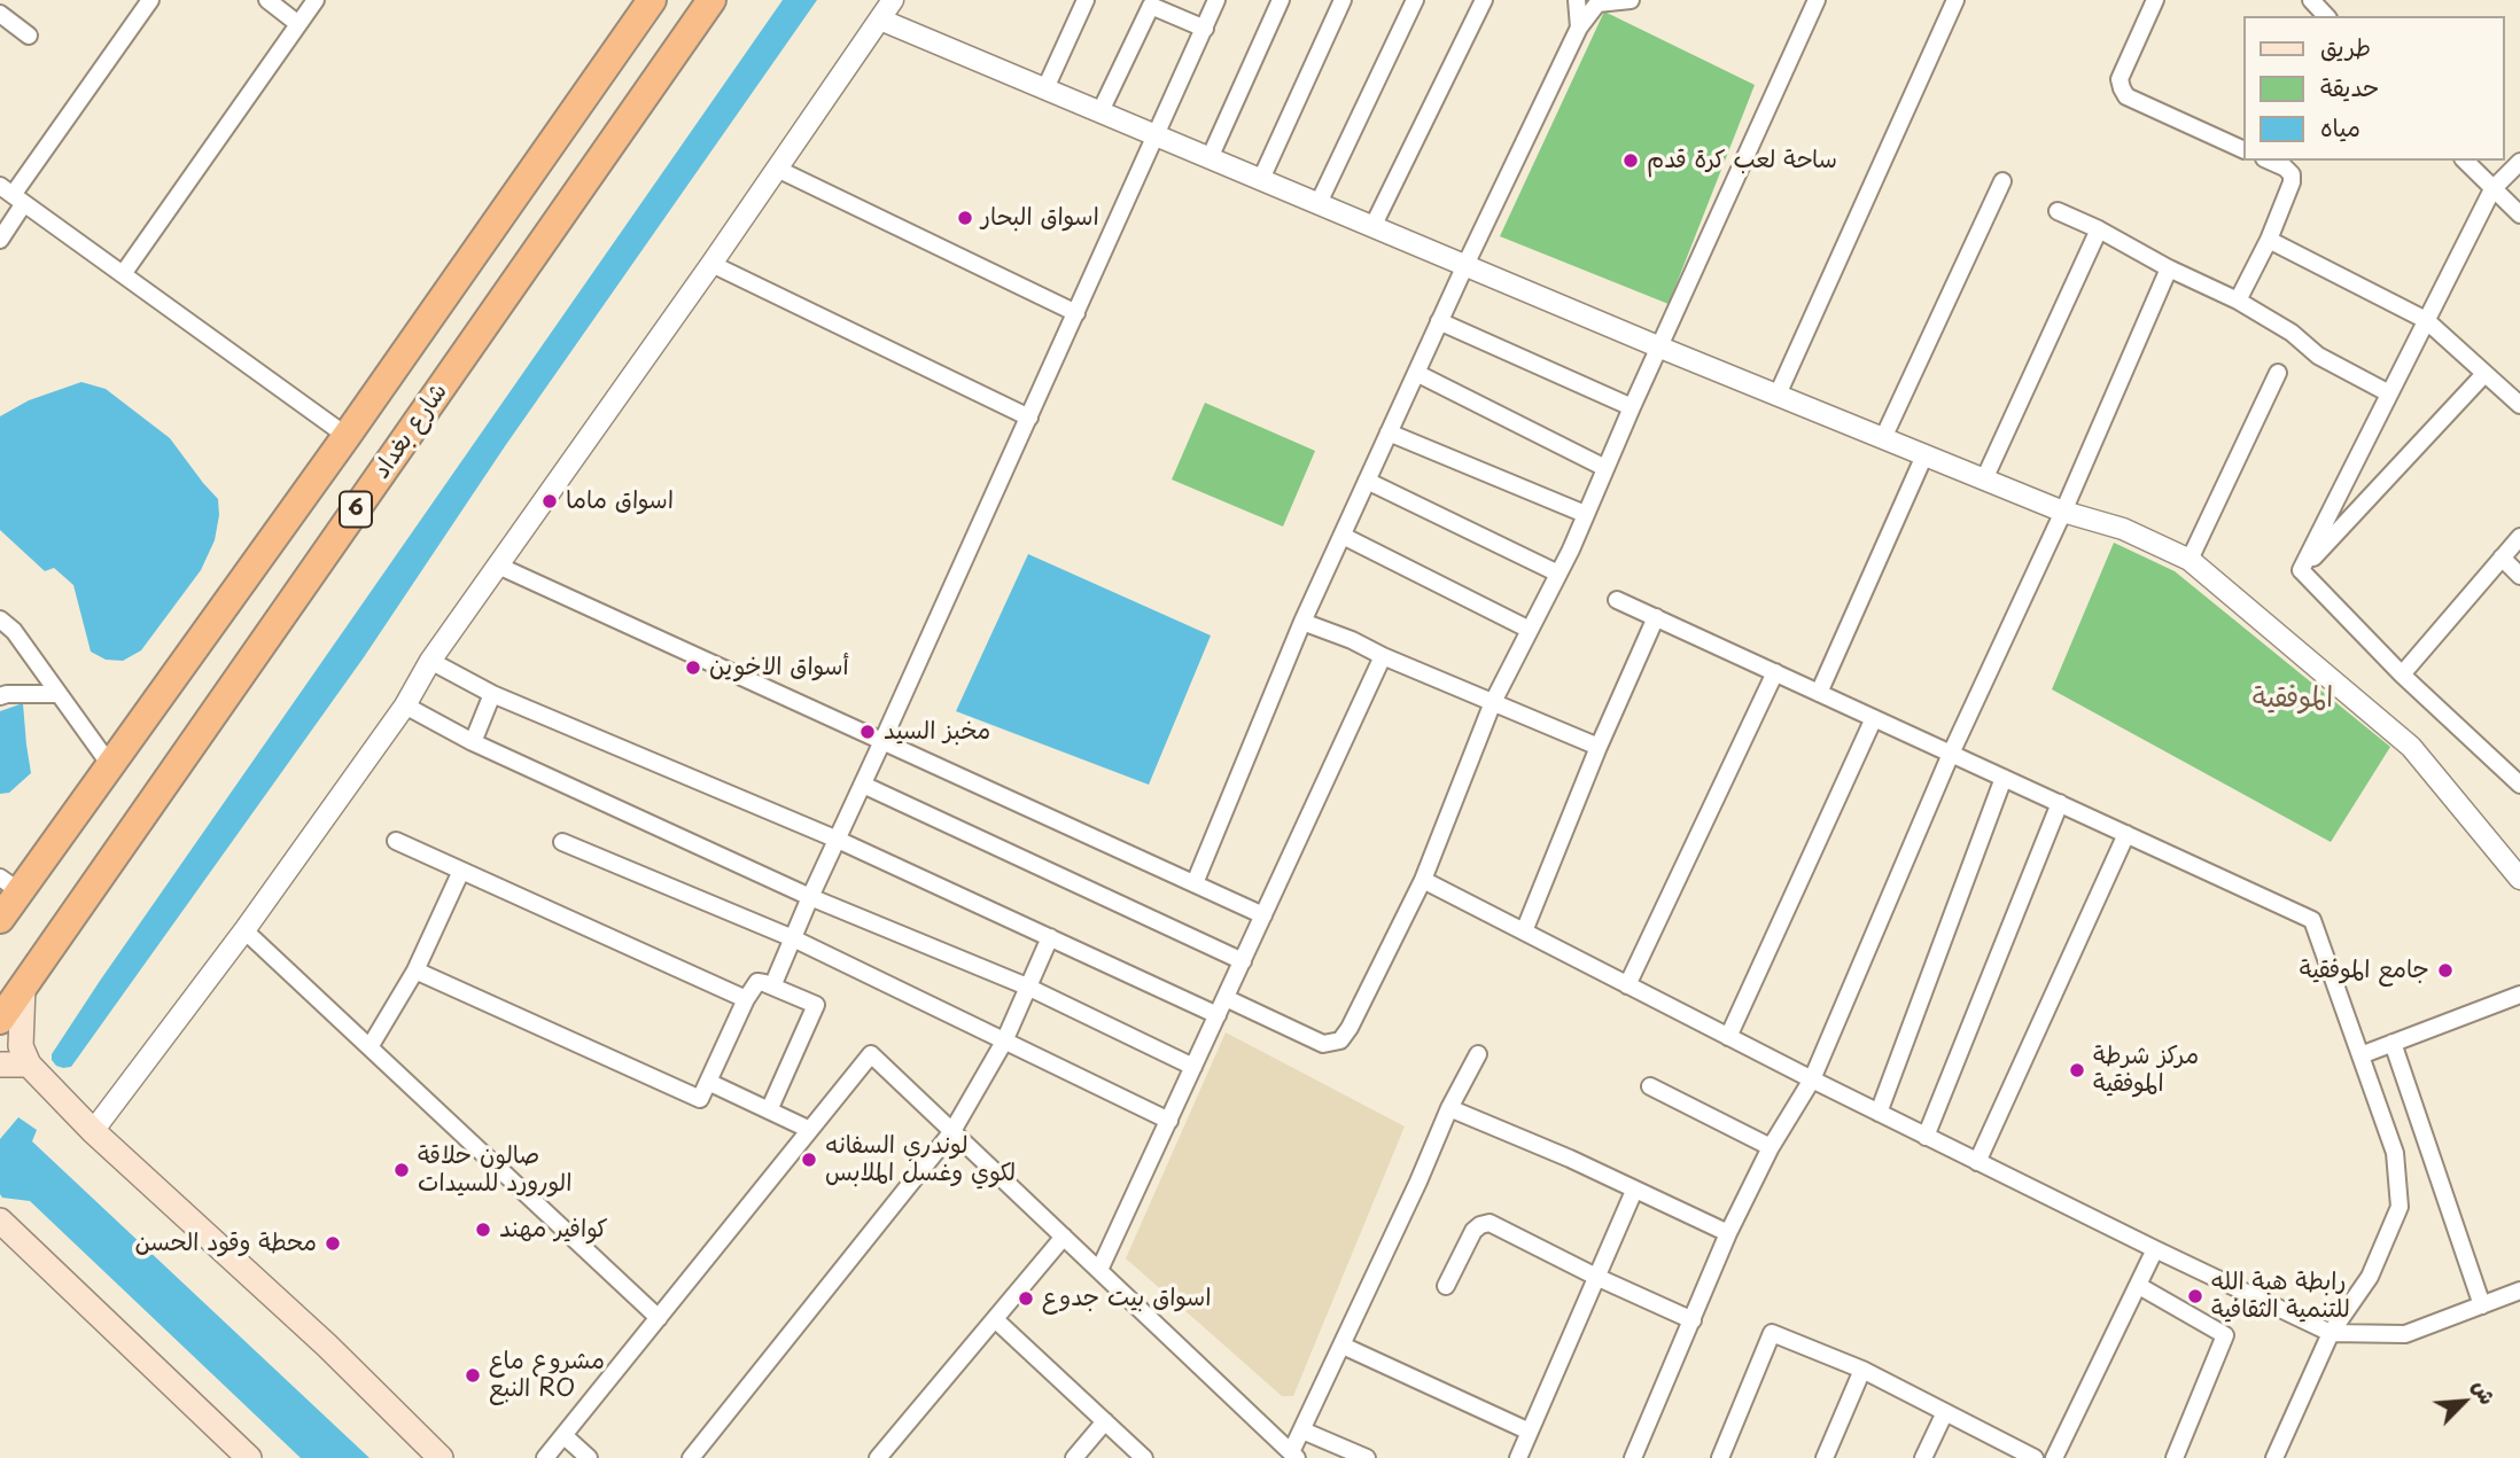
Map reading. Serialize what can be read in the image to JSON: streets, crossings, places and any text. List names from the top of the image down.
{
  "streets": {
    "highway": ["شارع بغداد", "6"]
  },
  "districts": ["الموفقية"],
  "places": [
    "ساحة لعب كرة قدم",
    "اسواق البحار",
    "اسواق ماما",
    "أسواق الاخوين",
    "مخبز السيد",
    "جامع الموفقية",
    "مركز شرطة الموفقية",
    "لوندري السفانه لكوي وغسل الملابس",
    "صالون حلاقة الورورد للسيدات",
    "كوافير مهند",
    "محطة وقود الحسن",
    "رابطة هبة الله للتنمية الثقافية",
    "اسواق بيت جدوع",
    "مشروع ماع النبع RO"
  ],
  "legend": ["طريق", "حديقة", "مياه"],
  "north": "top right"
}
